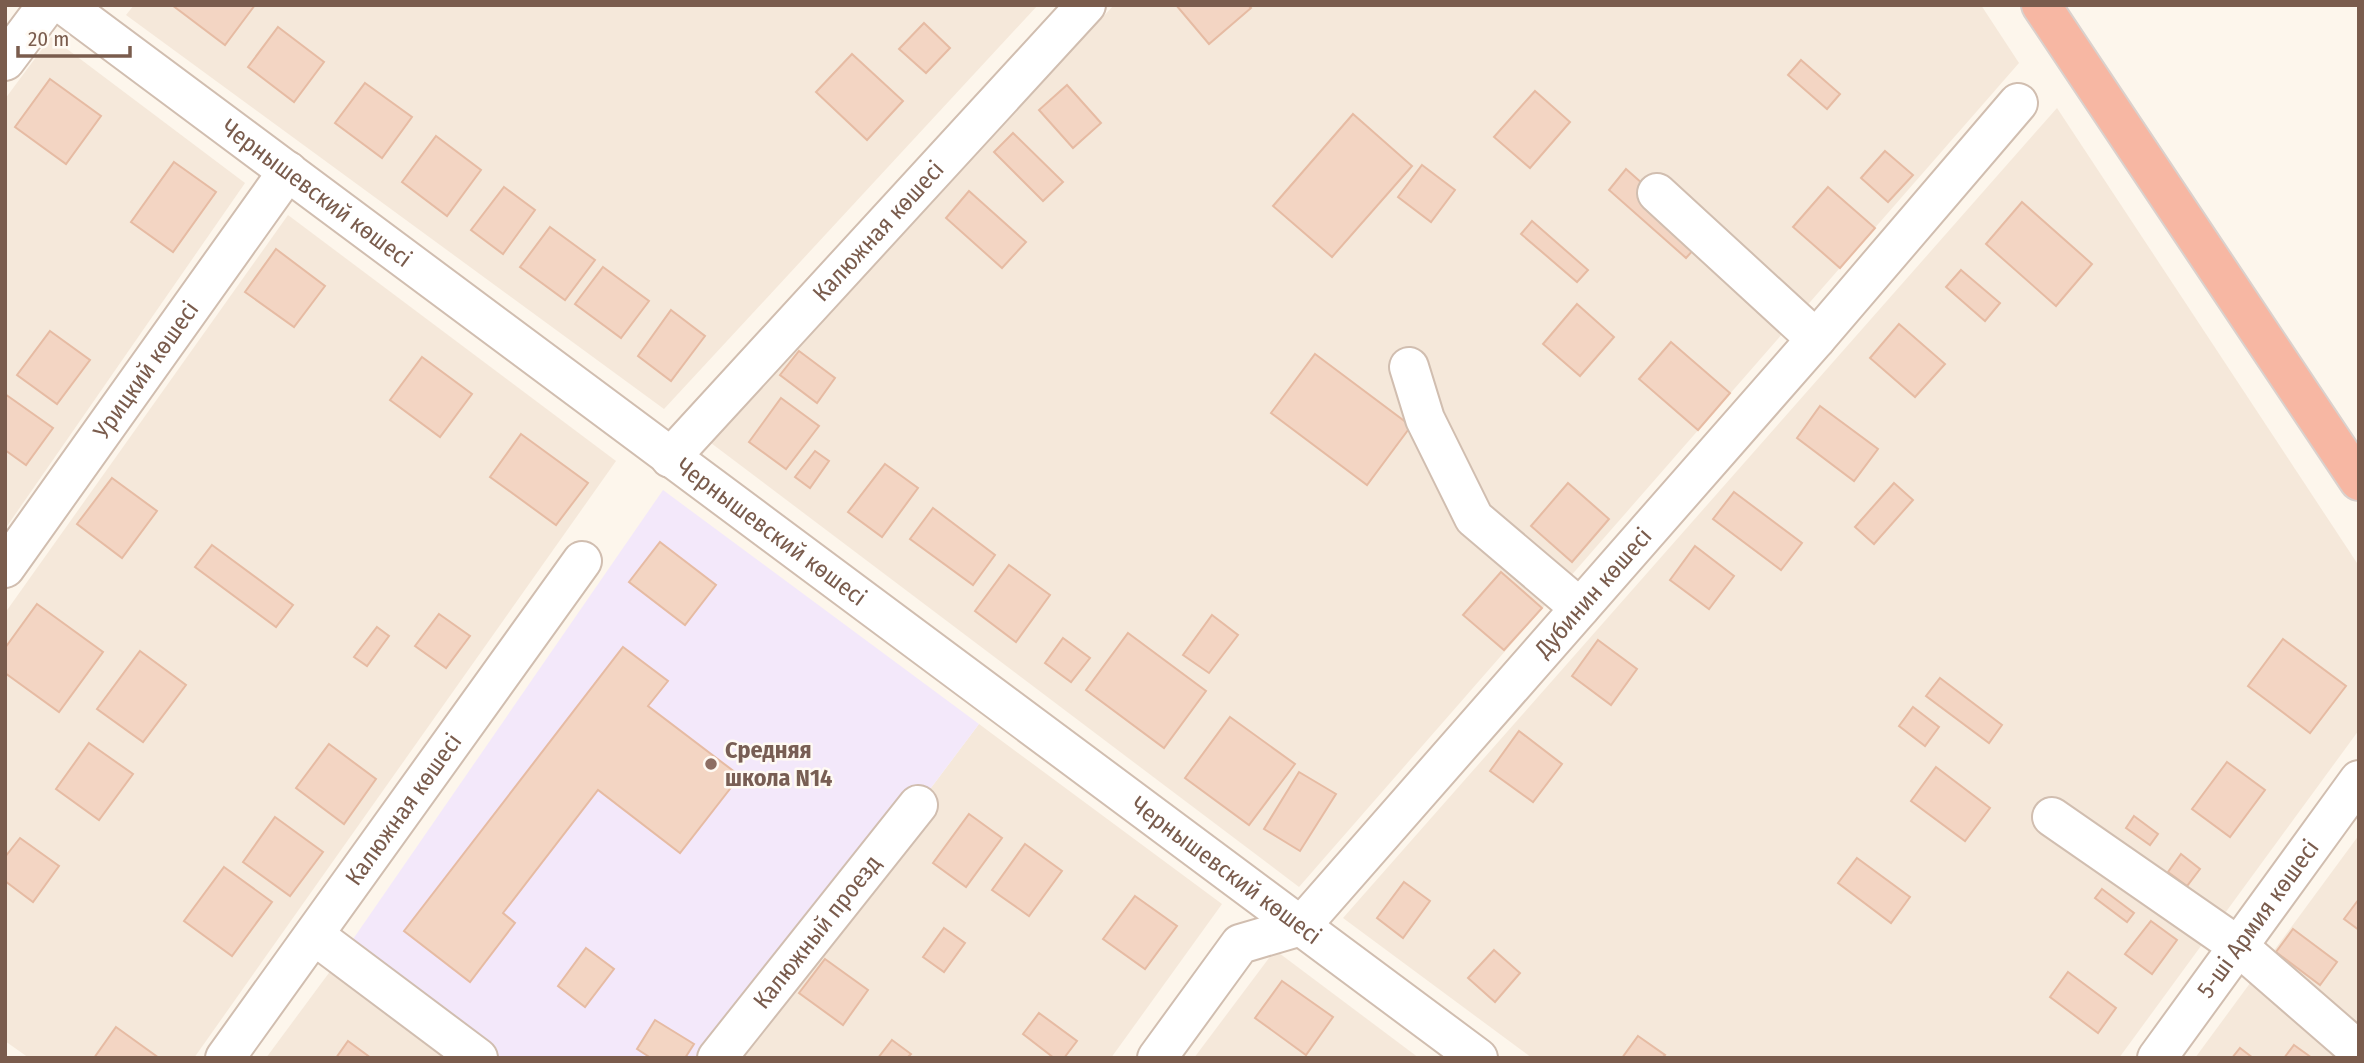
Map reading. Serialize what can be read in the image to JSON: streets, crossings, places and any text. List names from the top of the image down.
{
  "streets": {
    "street": [
      "Чернышевский көшесі",
      "Калюжная көшесі",
      "Урицкий көшесі",
      "Дубинин көшесі",
      "5-ші Армия көшесі",
      "Калюжный проезд"
    ]
  },
  "crossings": [
    ["Чернышевский көшесі", "Калюжная көшесі"],
    ["Чернышевский көшесі", "Урицкий көшесі"],
    ["Чернышевский көшесі", "Дубинин көшесі"]
  ],
  "places": ["Средняя школа N14"],
  "scale_bar": "20 m"
}
